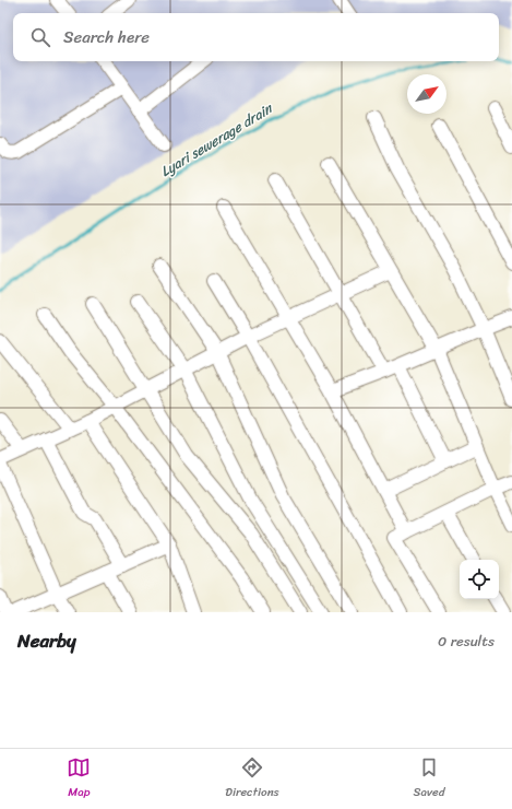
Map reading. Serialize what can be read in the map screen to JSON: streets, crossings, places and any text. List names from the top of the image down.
{
  "water": ["Lyari sewerage drain"],
  "north": "top right",
  "page": {
    "search": "Search here",
    "heading": ["Nearby", "0 results"],
    "nav": ["Map", "Directions", "Saved"]
  }
}
